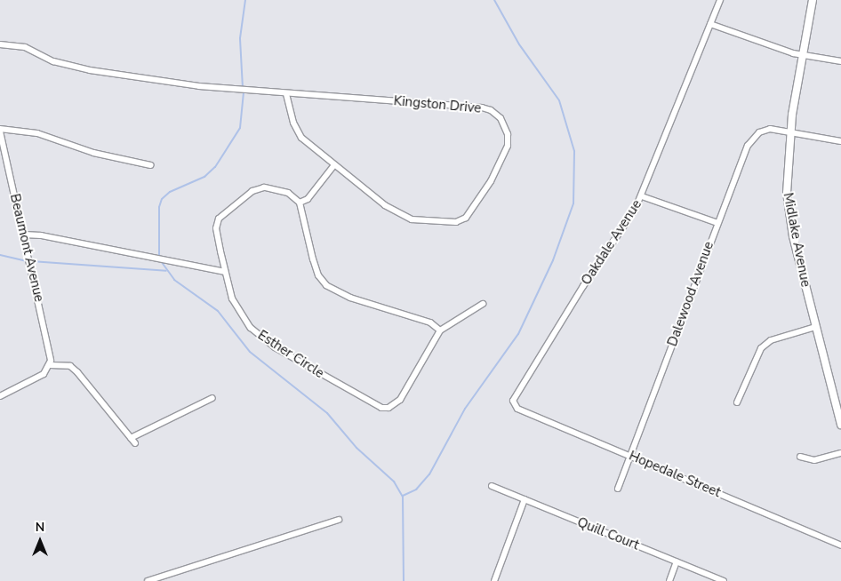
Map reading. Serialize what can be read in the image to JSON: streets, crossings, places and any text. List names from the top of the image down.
{
  "streets": {
    "street": [
      "Kingston Drive",
      "Midlake Avenue",
      "Oakdale Avenue",
      "Beaumont Avenue",
      "Dalewood Avenue",
      "Esther Circle",
      "Hopedale Street",
      "Quill Court"
    ]
  },
  "crossings": [
    ["Midlake Avenue", "Dalewood Avenue"],
    ["Oakdale Avenue", "Hopedale Street"],
    ["Dalewood Avenue", "Hopedale Street"]
  ],
  "north": "top"
}
